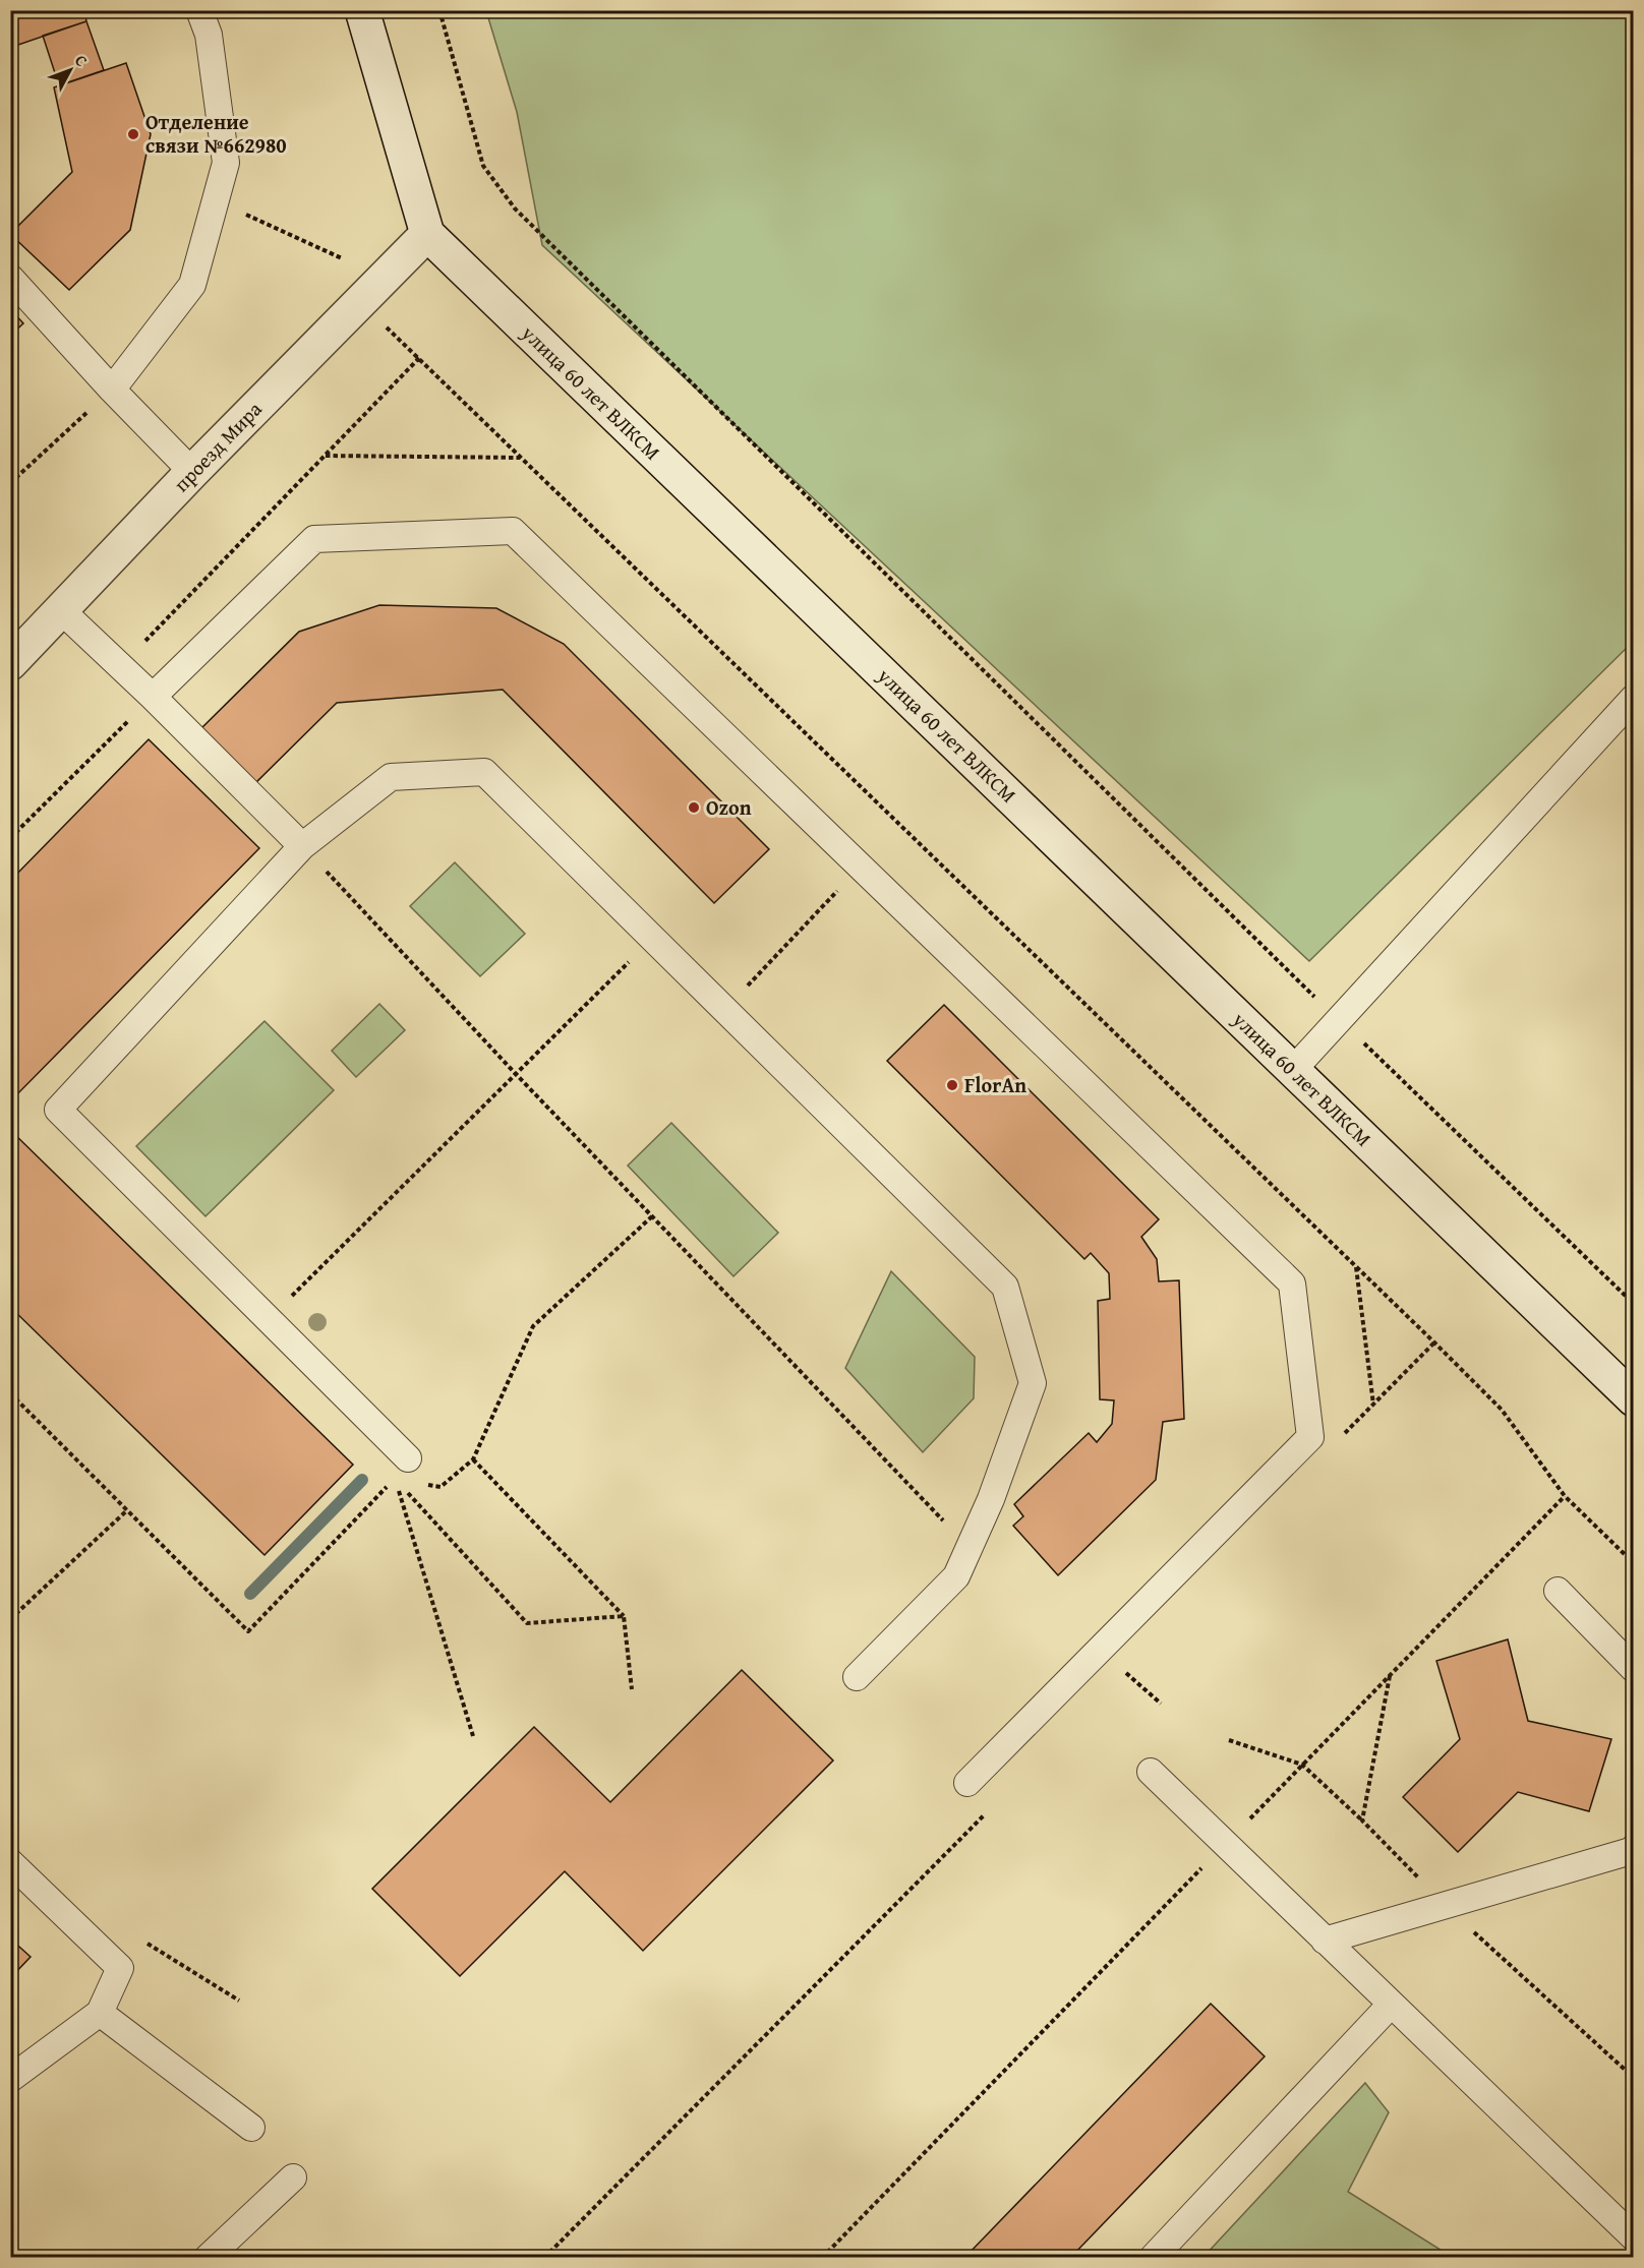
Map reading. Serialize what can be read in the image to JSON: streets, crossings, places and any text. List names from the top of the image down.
{
  "streets": {
    "street": ["улица 60 лет ВЛКСМ", "проезд Мира"]
  },
  "crossings": [
    ["улица 60 лет ВЛКСМ", "проезд Мира"]
  ],
  "places": ["Отделение связи №662980", "Ozon", "FlorAn"],
  "north": "top right"
}
